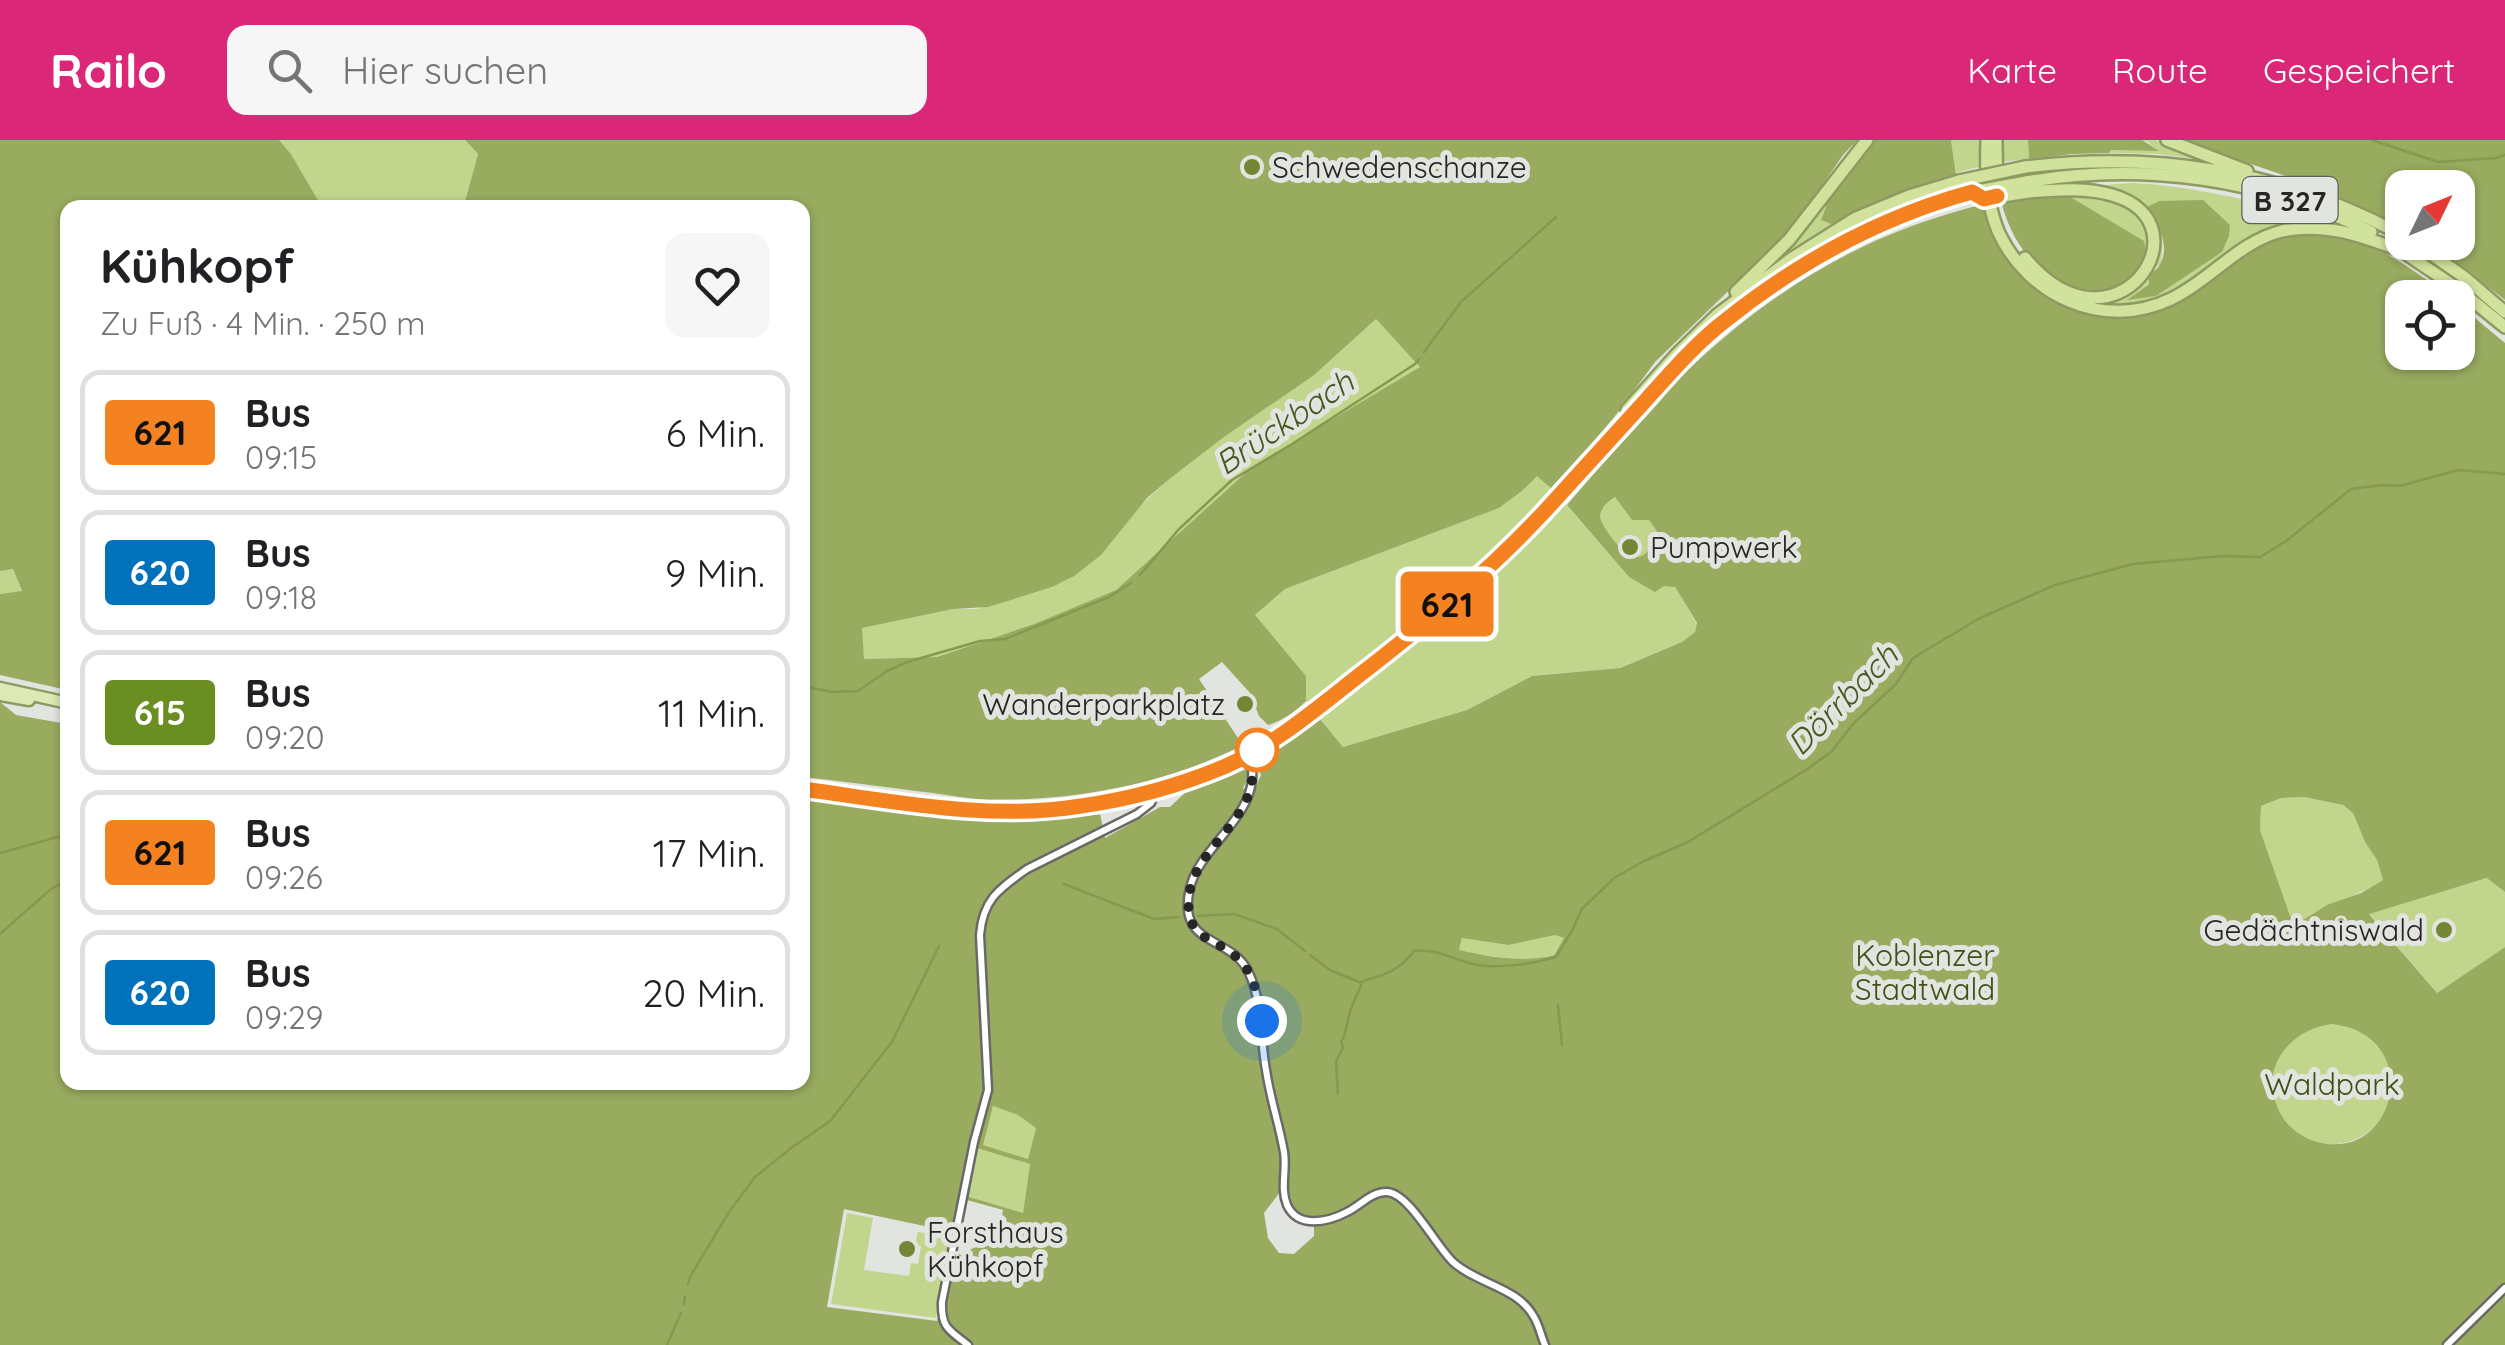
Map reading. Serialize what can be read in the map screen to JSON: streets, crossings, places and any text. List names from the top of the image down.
{
  "streets": {
    "highway": ["B 327"]
  },
  "water": ["Brückbach", "Dörrbach"],
  "parks": ["Koblenzer Stadtwald", "Waldpark"],
  "places": [
    "Schwedenschanze",
    "Pumpwerk",
    "Wanderparkplatz",
    "Gedächtniswald",
    "Forsthaus Kühkopf"
  ],
  "lines": ["bus line 621"],
  "north": "top right",
  "page": {
    "header": "Railo",
    "search": "Hier suchen",
    "nav": ["Karte", "Route", "Gespeichert"],
    "on_map": "621",
    "heading": ["Kühkopf", "Zu Fuß · 4 Min. · 250 m"],
    "list": [
      {
        "mark": "621",
        "name": "Bus",
        "note": "09:15",
        "value": "6 Min."
      },
      {
        "mark": "620",
        "name": "Bus",
        "note": "09:18",
        "value": "9 Min."
      },
      {
        "mark": "615",
        "name": "Bus",
        "note": "09:20",
        "value": "11 Min."
      },
      {
        "mark": "621",
        "name": "Bus",
        "note": "09:26",
        "value": "17 Min."
      },
      {
        "mark": "620",
        "name": "Bus",
        "note": "09:29",
        "value": "20 Min."
      }
    ]
  }
}
